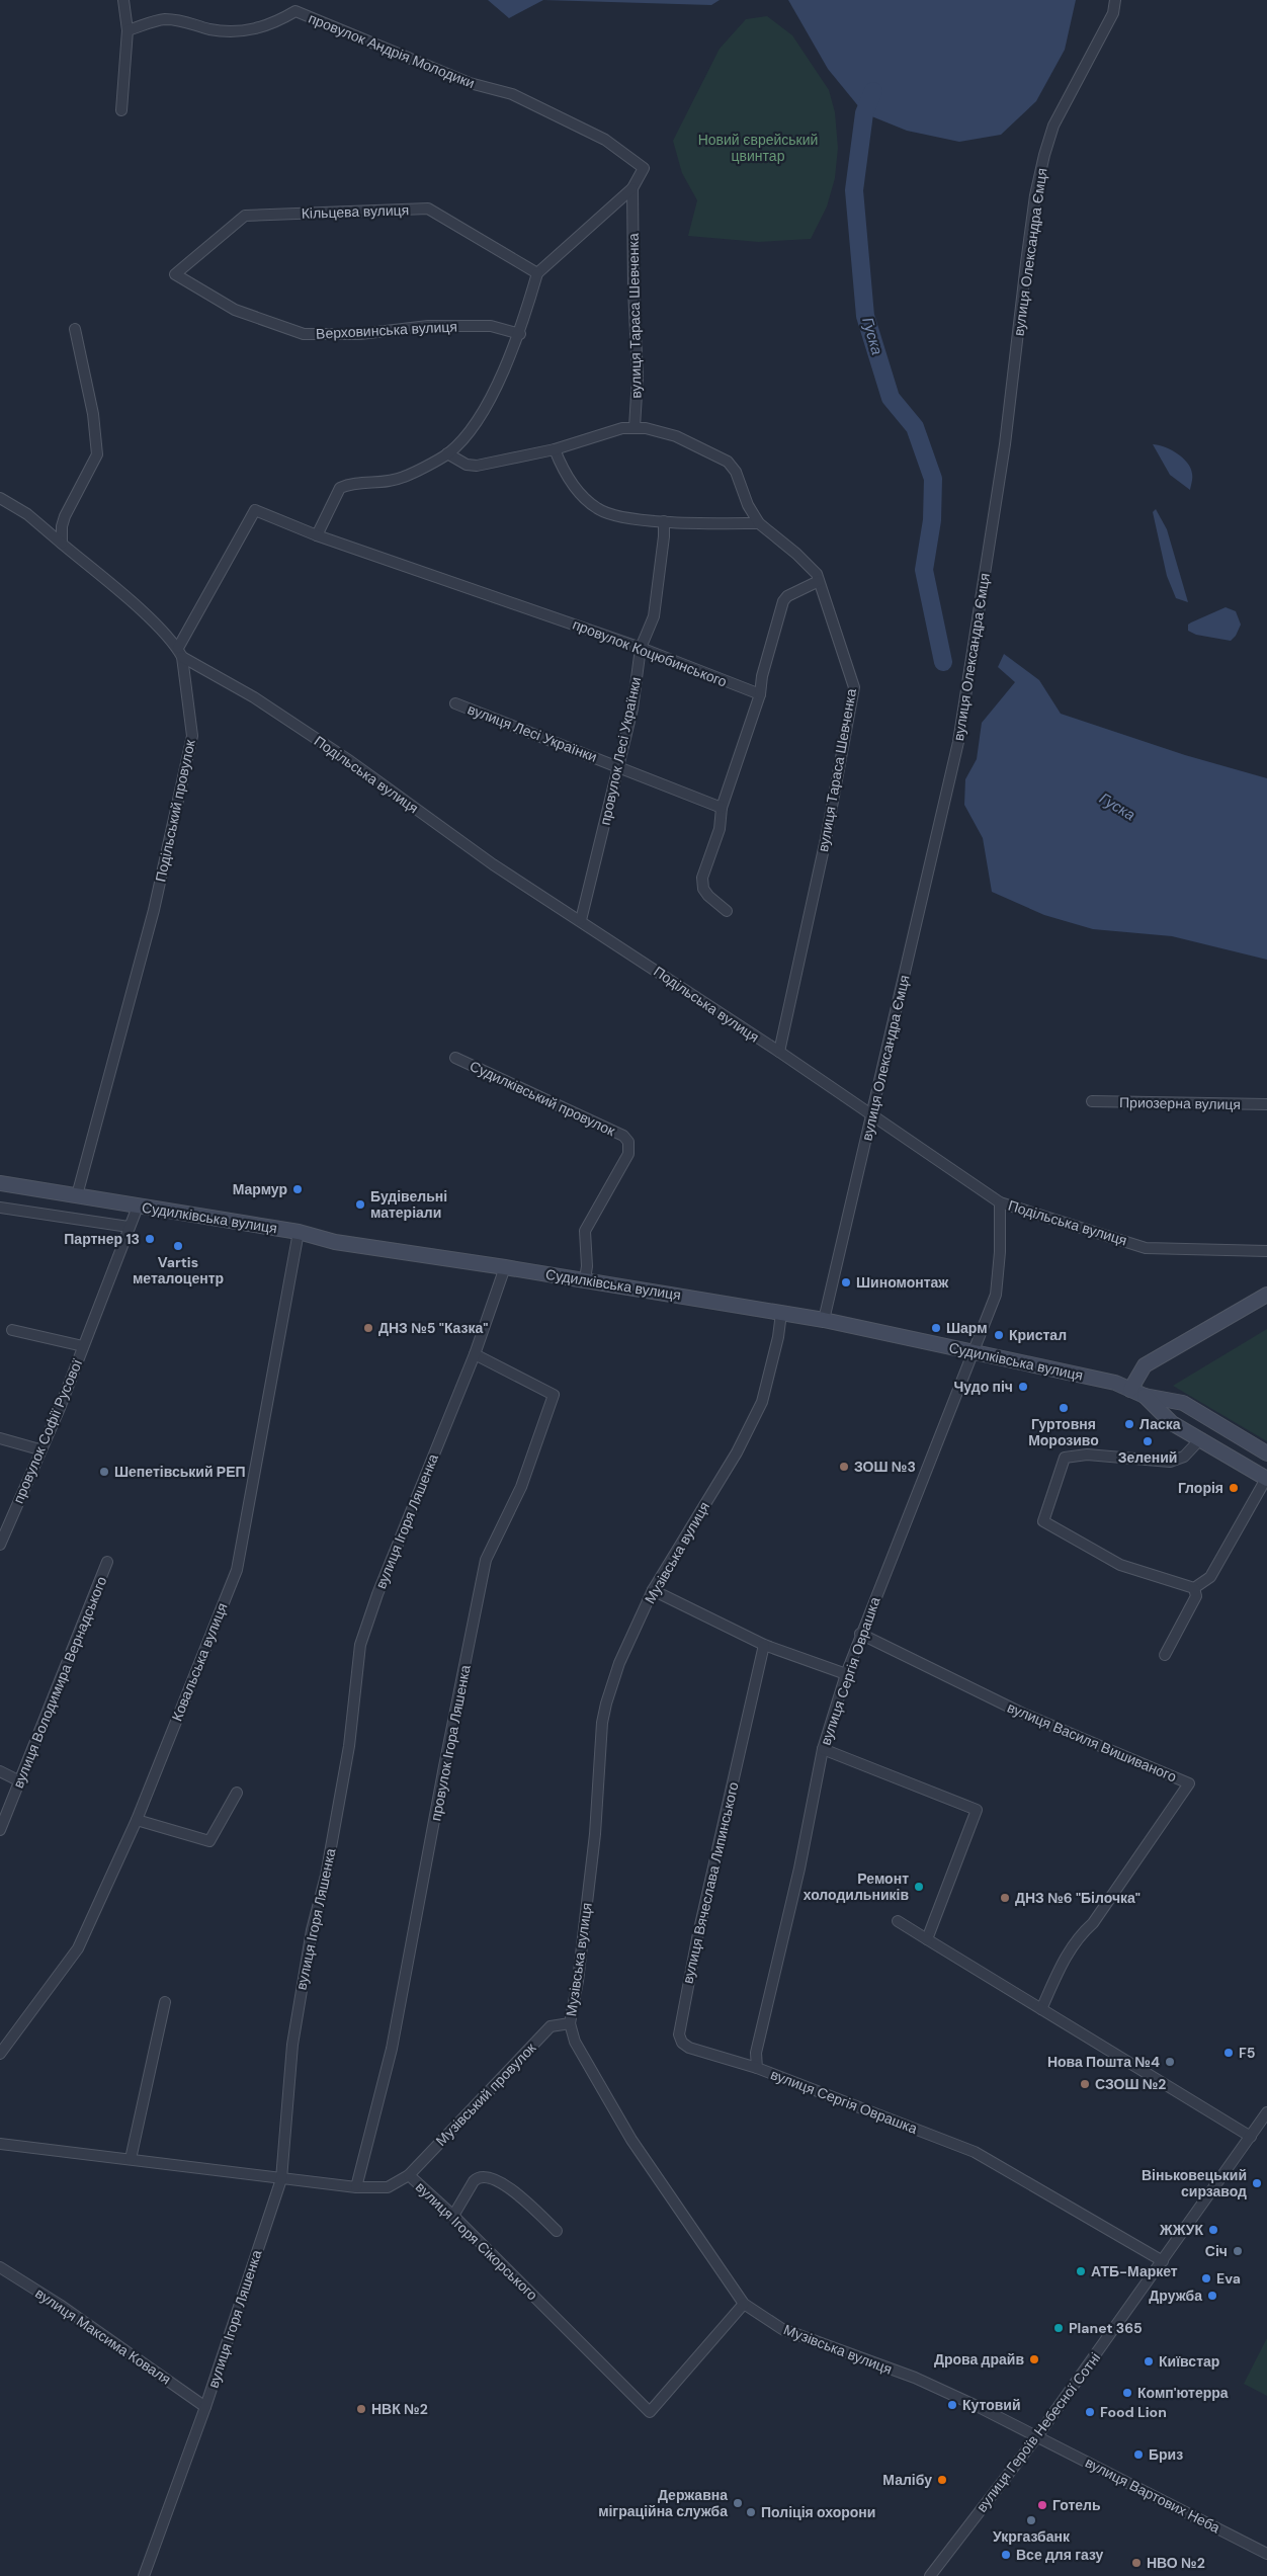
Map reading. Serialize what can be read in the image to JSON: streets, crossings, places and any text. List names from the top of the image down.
{
  "streets": {
    "main road": ["Судилківська вулиця"],
    "street": [
      "провулок Андрія Молодики",
      "Кільцева вулиця",
      "вулиця Олександра Ємця",
      "вулиця Тараса Шевченка",
      "Верховинська вулиця",
      "провулок Коцюбинського",
      "вулиця Лесі Українки",
      "провулок Лесі Українки",
      "Подільська вулиця",
      "Подільський провулок",
      "Судилківський провулок",
      "Приозерна вулиця",
      "провулок Софії Русової",
      "вулиця Ігоря Ляшенка",
      "Музівська вулиця",
      "Ковальська вулиця",
      "вулиця Сергія Оврашка",
      "вулиця Володимира Вернадського",
      "вулиця Василя Вишиваного",
      "провулок Ігора Ляшенка",
      "вулиця Вячеслава Липинського",
      "Музівський провулок",
      "вулиця Ігоря Сікорського",
      "вулиця Максима Коваля",
      "вулиця Героїв Небесної Сотні",
      "вулиця Вартових Неба"
    ]
  },
  "crossings": [
    ["провулок Андрія Молодики", "вулиця Тараса Шевченка"],
    ["Кільцева вулиця", "Верховинська вулиця"],
    ["вулиця Олександра Ємця", "Подільська вулиця"],
    ["вулиця Олександра Ємця", "Судилківська вулиця"],
    ["вулиця Тараса Шевченка", "Подільська вулиця"],
    ["провулок Коцюбинського", "провулок Лесі Українки"],
    ["провулок Коцюбинського", "Подільська вулиця"],
    ["провулок Коцюбинського", "Подільський провулок"],
    ["вулиця Лесі Українки", "провулок Лесі Українки"],
    ["провулок Лесі Українки", "Подільська вулиця"],
    ["Подільська вулиця", "Подільський провулок"],
    ["Подільська вулиця", "вулиця Сергія Оврашка"],
    ["Подільський провулок", "Судилківська вулиця"],
    ["Судилківський провулок", "Судилківська вулиця"],
    ["Судилківська вулиця", "провулок Софії Русової"],
    ["Судилківська вулиця", "вулиця Ігоря Ляшенка"],
    ["Судилківська вулиця", "Музівська вулиця"],
    ["Судилківська вулиця", "Ковальська вулиця"],
    ["Судилківська вулиця", "вулиця Сергія Оврашка"],
    ["вулиця Ігоря Ляшенка", "провулок Ігора Ляшенка"],
    ["вулиця Ігоря Ляшенка", "вулиця Ігоря Сікорського"],
    ["вулиця Ігоря Ляшенка", "вулиця Максима Коваля"],
    ["Музівська вулиця", "Музівський провулок"],
    ["Музівська вулиця", "вулиця Ігоря Сікорського"],
    ["Музівська вулиця", "вулиця Героїв Небесної Сотні"],
    ["Музівська вулиця", "вулиця Вартових Неба"],
    ["вулиця Сергія Оврашка", "вулиця Василя Вишиваного"],
    ["вулиця Сергія Оврашка", "вулиця Вячеслава Липинського"],
    ["вулиця Сергія Оврашка", "вулиця Героїв Небесної Сотні"],
    ["провулок Ігора Ляшенка", "вулиця Ігоря Сікорського"],
    ["Музівський провулок", "вулиця Ігоря Сікорського"],
    ["вулиця Героїв Небесної Сотні", "вулиця Вартових Неба"]
  ],
  "water": ["Гуска"],
  "parks": ["Новий єврейський цвинтар"],
  "places": [
    "Мармур",
    "Будівельні матеріали",
    "Партнер 13",
    "Vartis металоцентр",
    "Шиномонтаж",
    "ДНЗ №5 \"Казка\"",
    "Шарм",
    "Кристал",
    "Чудо піч",
    "Гуртовня Морозиво",
    "Ласка",
    "Зелений",
    "ЗОШ №3",
    "Шепетівський РЕП",
    "Глорія",
    "Ремонт холодильників",
    "ДНЗ №6 \"Білочка\"",
    "F5",
    "Нова Пошта №4",
    "СЗОШ №2",
    "Віньковецький сирзавод",
    "ЖЖУК",
    "Січ",
    "АТБ-Маркет",
    "Eva",
    "Дружба",
    "Planet 365",
    "Дрова драйв",
    "Київстар",
    "Комп'ютерра",
    "Кутовий",
    "НВК №2",
    "Food Lion",
    "Бриз",
    "Малібу",
    "Державна міграційна служба",
    "Готель",
    "Поліція охорони",
    "Укргазбанк",
    "Все для газу",
    "НВО №2"
  ]
}
